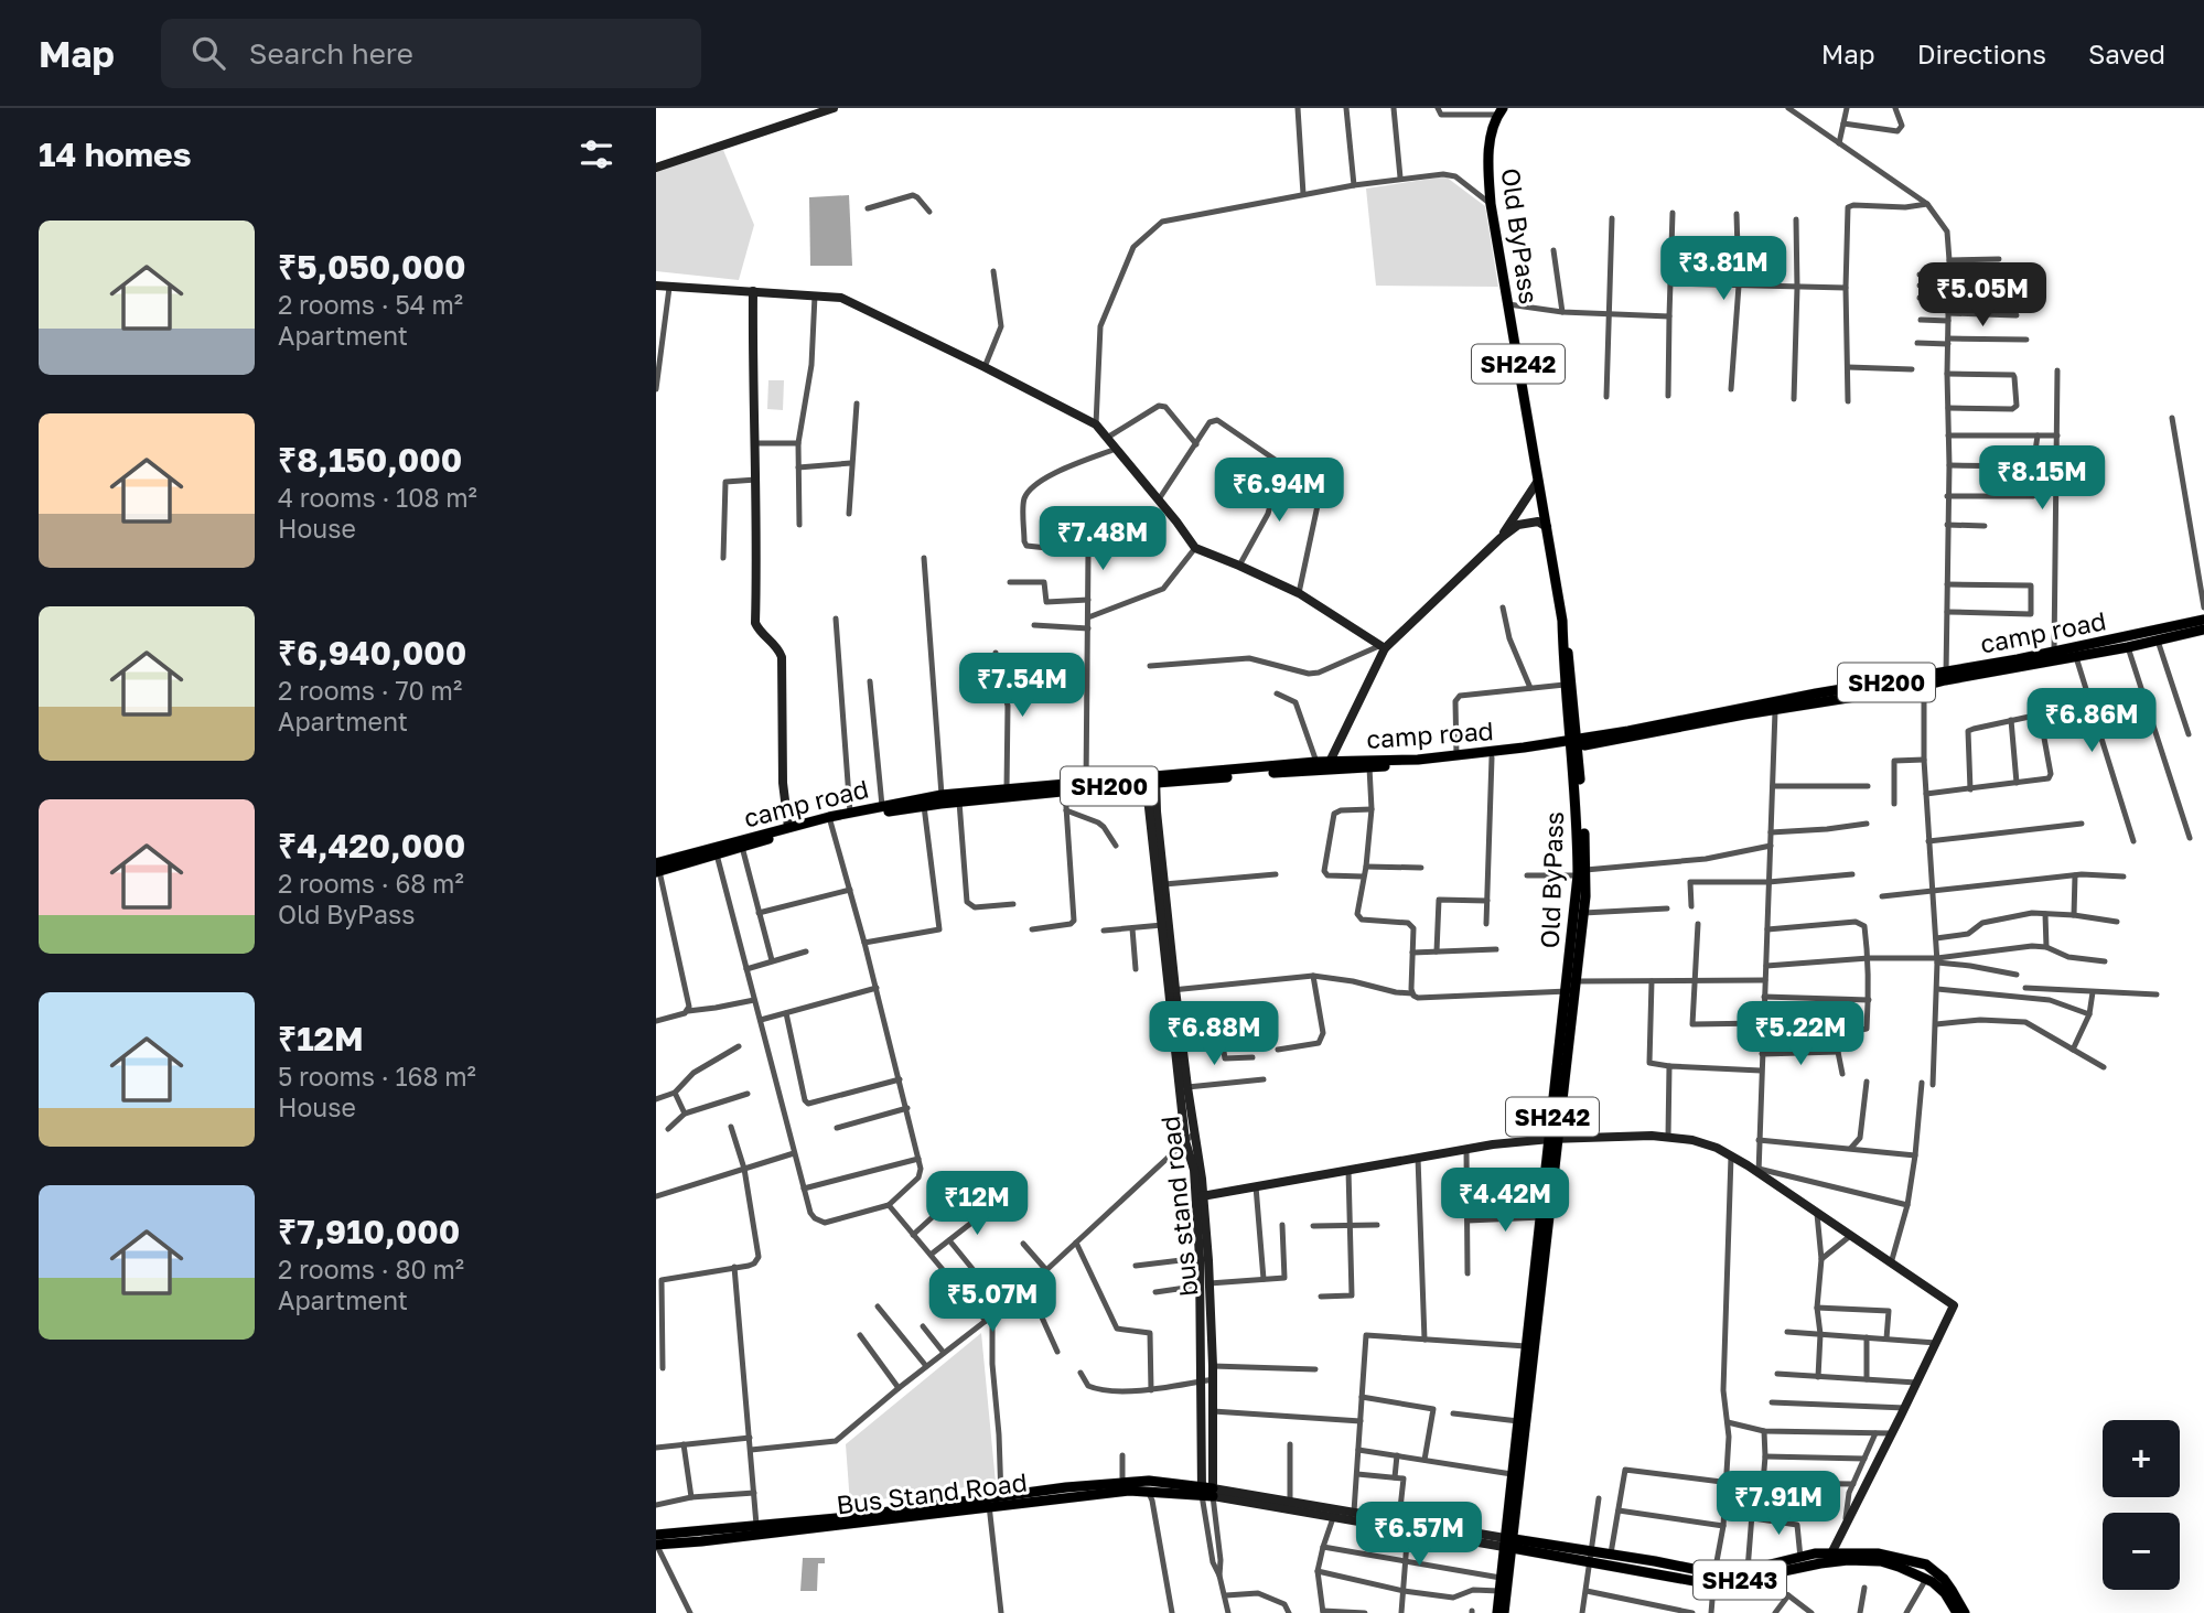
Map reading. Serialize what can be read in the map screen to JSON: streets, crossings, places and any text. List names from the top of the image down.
{
  "streets": {
    "main road": [
      "Old ByPass",
      "SH242",
      "camp road",
      "SH200",
      "Bus Stand Road",
      "SH243"
    ],
    "street": ["bus stand road"]
  },
  "crossings": [
    ["Old ByPass", "camp road"],
    ["Old ByPass", "SH243"],
    ["camp road", "bus stand road"],
    ["bus stand road", "Bus Stand Road"]
  ],
  "page": {
    "header": "Map",
    "search": "Search here",
    "nav": ["Map", "Directions", "Saved"],
    "heading": "14 homes",
    "list": [
      {
        "name": "₹5,050,000",
        "note": "2 rooms · 54 m² · Apartment"
      },
      {
        "name": "₹8,150,000",
        "note": "4 rooms · 108 m² · House"
      },
      {
        "name": "₹6,940,000",
        "note": "2 rooms · 70 m² · Apartment"
      },
      {
        "name": "₹4,420,000",
        "note": "2 rooms · 68 m² · Old ByPass"
      },
      {
        "name": "₹12M",
        "note": "5 rooms · 168 m² · House"
      },
      {
        "name": "₹7,910,000",
        "note": "2 rooms · 80 m² · Apartment"
      }
    ],
    "price": [
      "₹3.81M",
      "₹5.05M",
      "₹8.15M",
      "₹6.94M",
      "₹7.48M",
      "₹7.54M",
      "₹6.86M",
      "₹6.88M",
      "₹5.22M",
      "₹4.42M",
      "₹12M",
      "₹5.07M",
      "₹7.91M",
      "₹6.57M"
    ],
    "map_buttons": ["+", "−"]
  }
}
